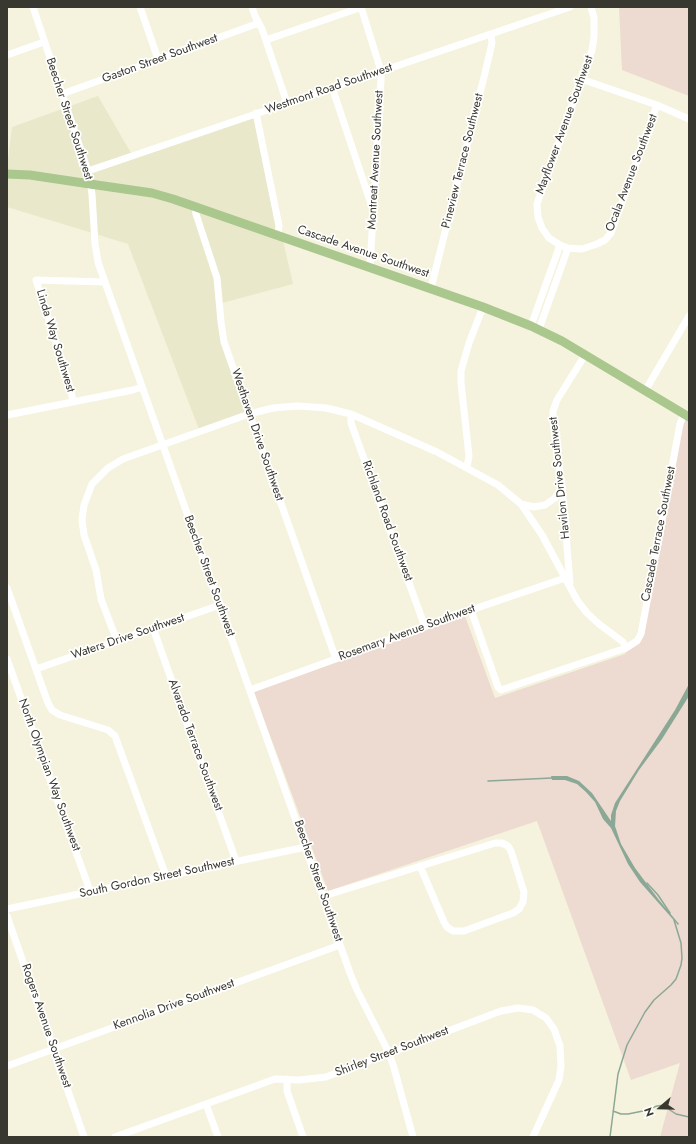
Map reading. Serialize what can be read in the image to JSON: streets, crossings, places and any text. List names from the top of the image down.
{
  "streets": {
    "main road": ["Cascade Avenue Southwest"],
    "street": [
      "Gaston Street Southwest",
      "Westmont Road Southwest",
      "Beecher Street Southwest",
      "Mayflower Avenue Southwest",
      "Montreat Avenue Southwest",
      "Pineview Terrace Southwest",
      "Ocala Avenue Southwest",
      "Linda Way Southwest",
      "Westhaven Drive Southwest",
      "Havilon Drive Southwest",
      "Richland Road Southwest",
      "Cascade Terrace Southwest",
      "Rosemary Avenue Southwest",
      "Waters Drive Southwest",
      "Alvarado Terrace Southwest",
      "North Olympian Way Southwest",
      "South Gordon Street Southwest",
      "Kennolia Drive Southwest",
      "Rogers Avenue Southwest",
      "Shirley Street Southwest"
    ]
  },
  "crossings": [
    ["Gaston Street Southwest", "Beecher Street Southwest"],
    ["Westmont Road Southwest", "Beecher Street Southwest"],
    ["Westmont Road Southwest", "Montreat Avenue Southwest"],
    ["Westmont Road Southwest", "Pineview Terrace Southwest"],
    ["Beecher Street Southwest", "Cascade Avenue Southwest"],
    ["Beecher Street Southwest", "Linda Way Southwest"],
    ["Beecher Street Southwest", "Rosemary Avenue Southwest"],
    ["Beecher Street Southwest", "Waters Drive Southwest"],
    ["Beecher Street Southwest", "South Gordon Street Southwest"],
    ["Beecher Street Southwest", "Kennolia Drive Southwest"],
    ["Beecher Street Southwest", "Shirley Street Southwest"],
    ["Mayflower Avenue Southwest", "Ocala Avenue Southwest"],
    ["Montreat Avenue Southwest", "Cascade Avenue Southwest"],
    ["Pineview Terrace Southwest", "Cascade Avenue Southwest"],
    ["Cascade Avenue Southwest", "Westhaven Drive Southwest"],
    ["Cascade Avenue Southwest", "Havilon Drive Southwest"],
    ["Cascade Avenue Southwest", "Cascade Terrace Southwest"],
    ["Westhaven Drive Southwest", "Rosemary Avenue Southwest"],
    ["Richland Road Southwest", "Rosemary Avenue Southwest"],
    ["Waters Drive Southwest", "Alvarado Terrace Southwest"],
    ["Alvarado Terrace Southwest", "South Gordon Street Southwest"],
    ["North Olympian Way Southwest", "South Gordon Street Southwest"],
    ["Kennolia Drive Southwest", "Rogers Avenue Southwest"]
  ],
  "north": "left"
}
